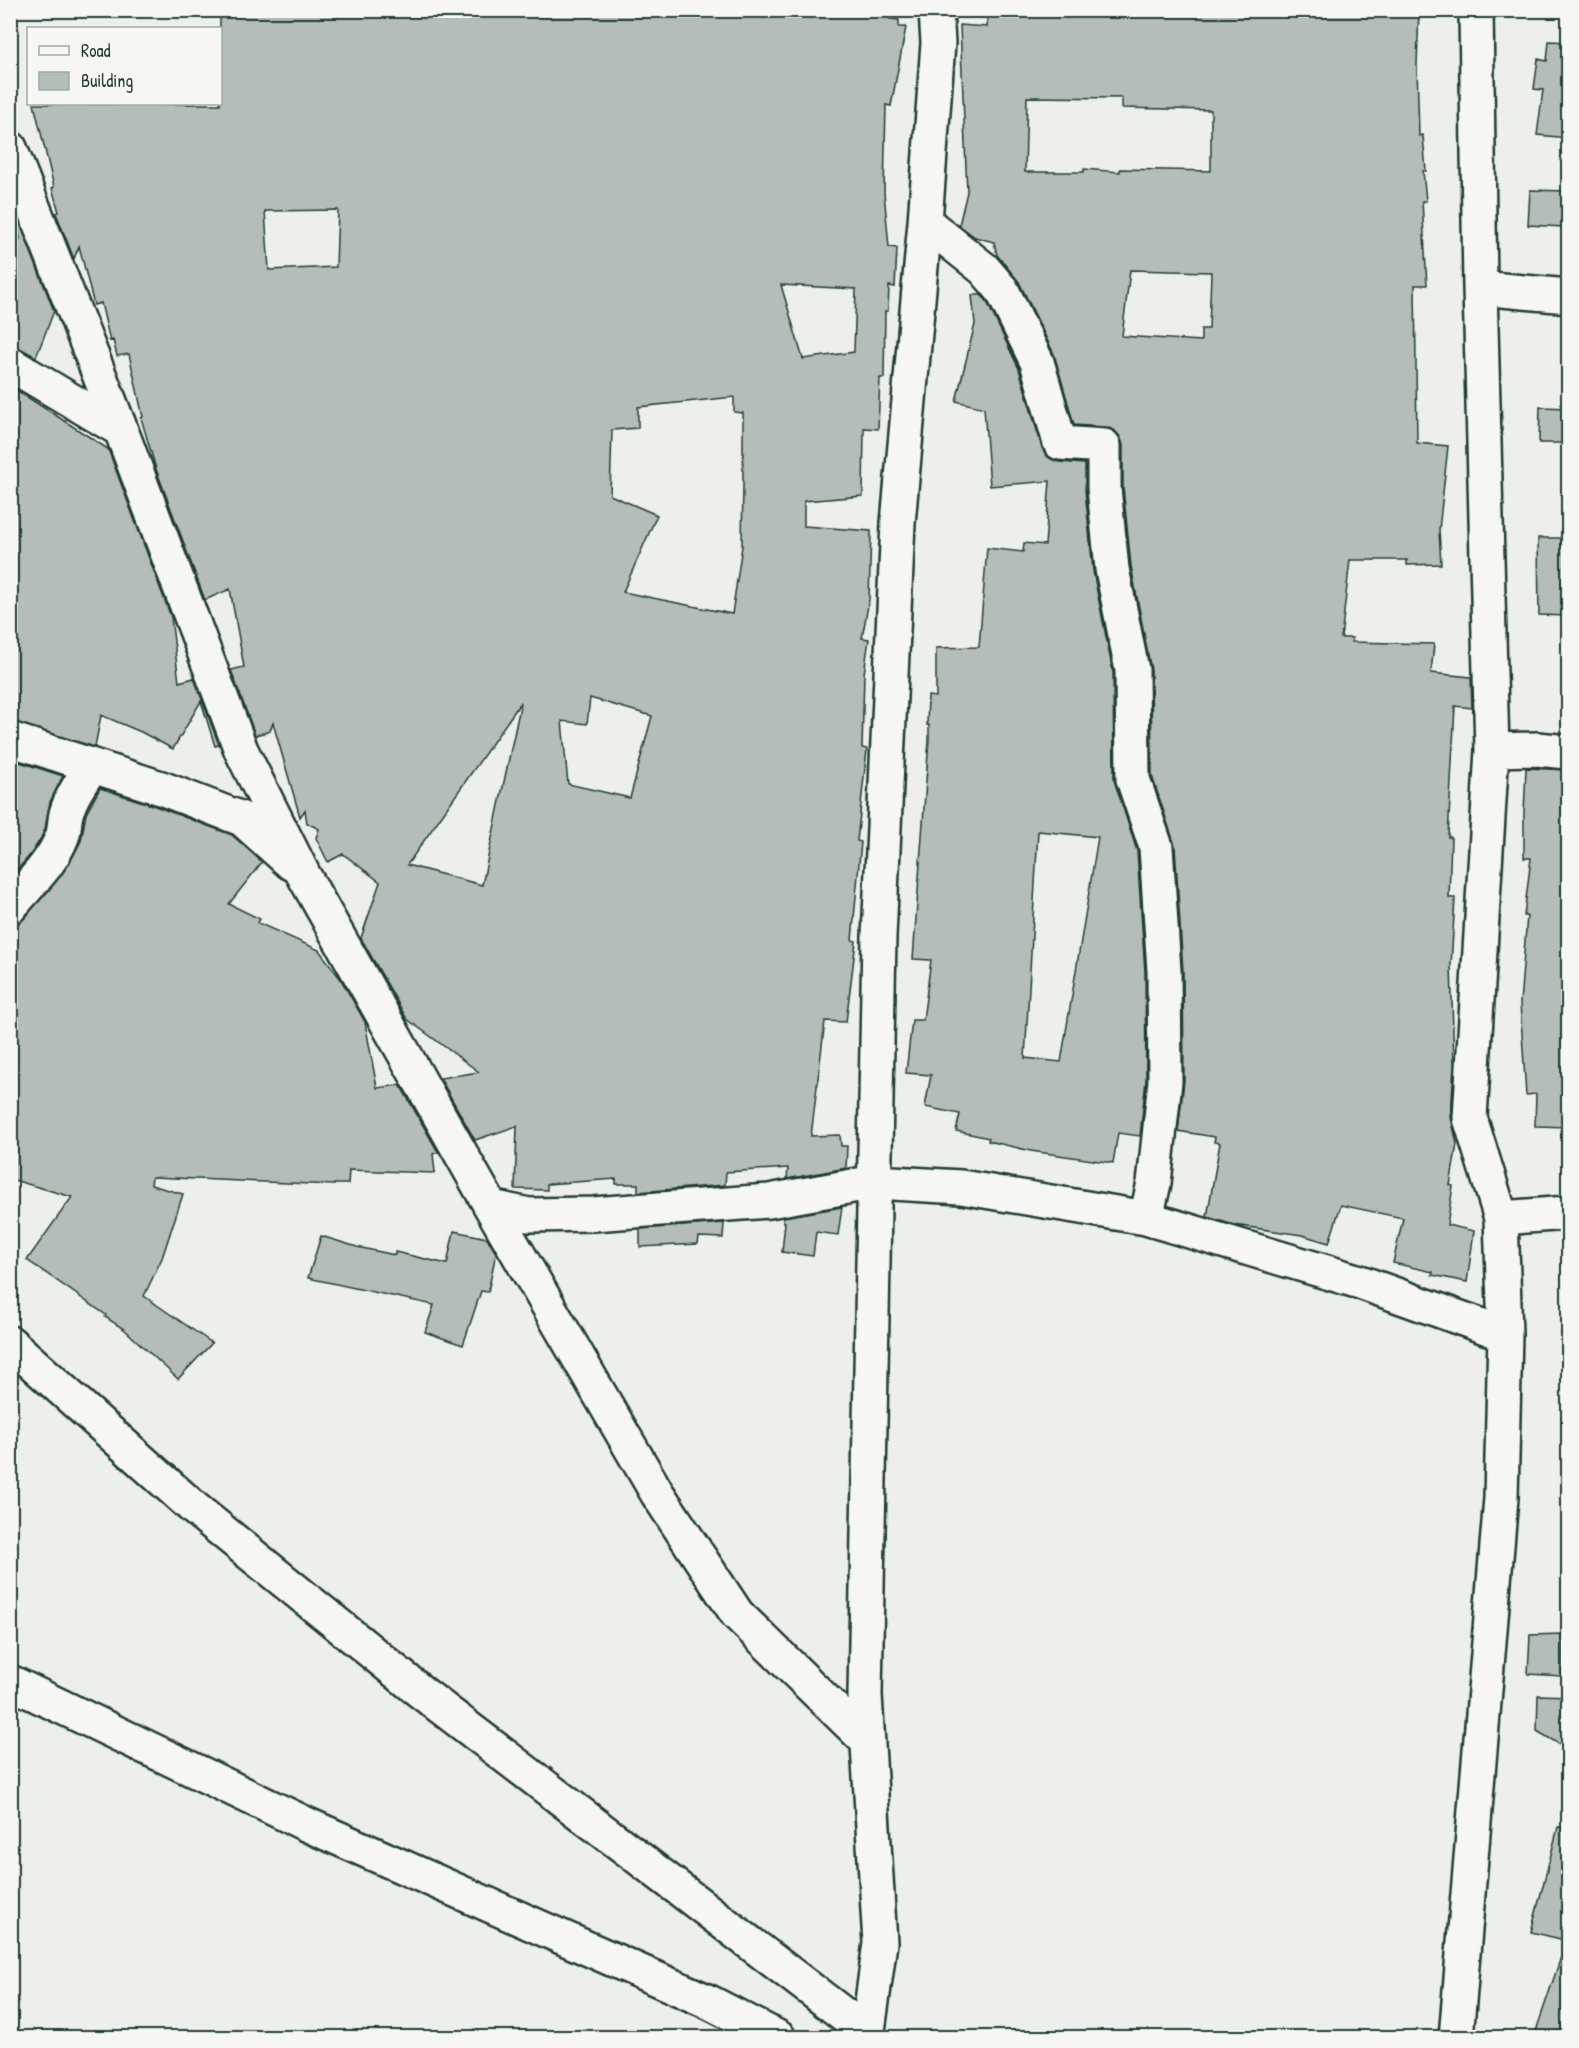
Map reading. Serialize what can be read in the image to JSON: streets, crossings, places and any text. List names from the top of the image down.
{
  "legend": ["Road", "Building"]
}
